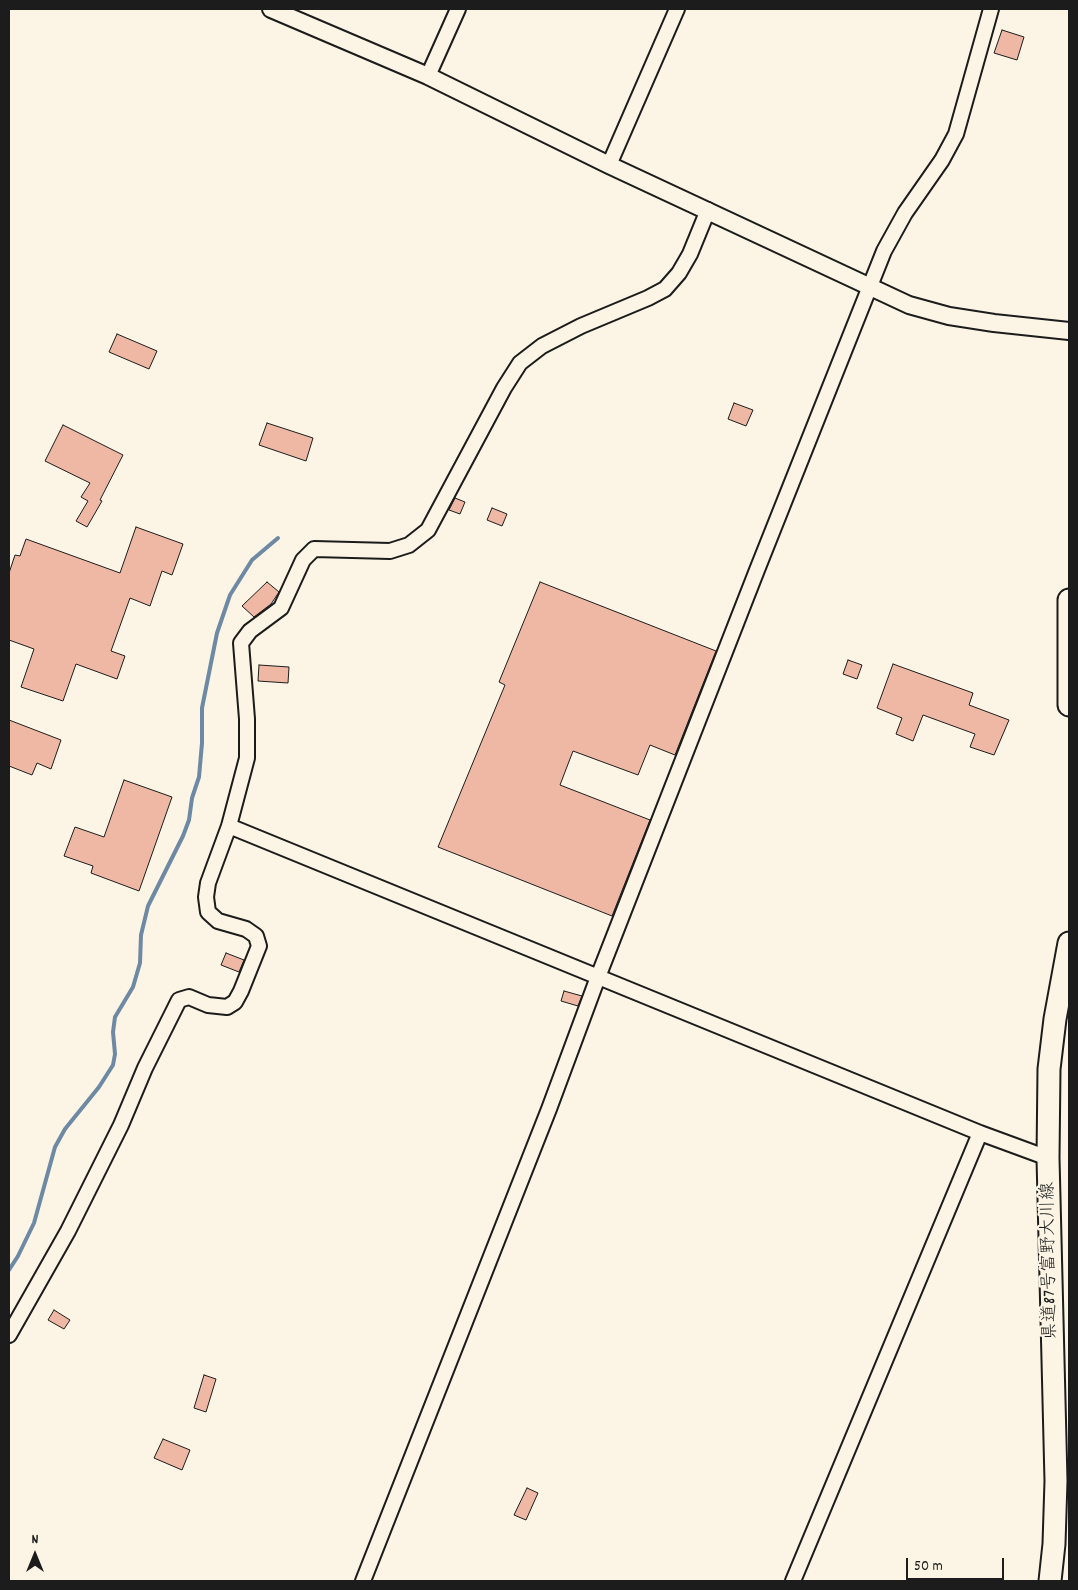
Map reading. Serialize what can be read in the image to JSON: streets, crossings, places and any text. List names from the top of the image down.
{
  "streets": {
    "main road": ["県道87号富野大川線"]
  },
  "scale_bar": "50 m",
  "north": "top"
}
